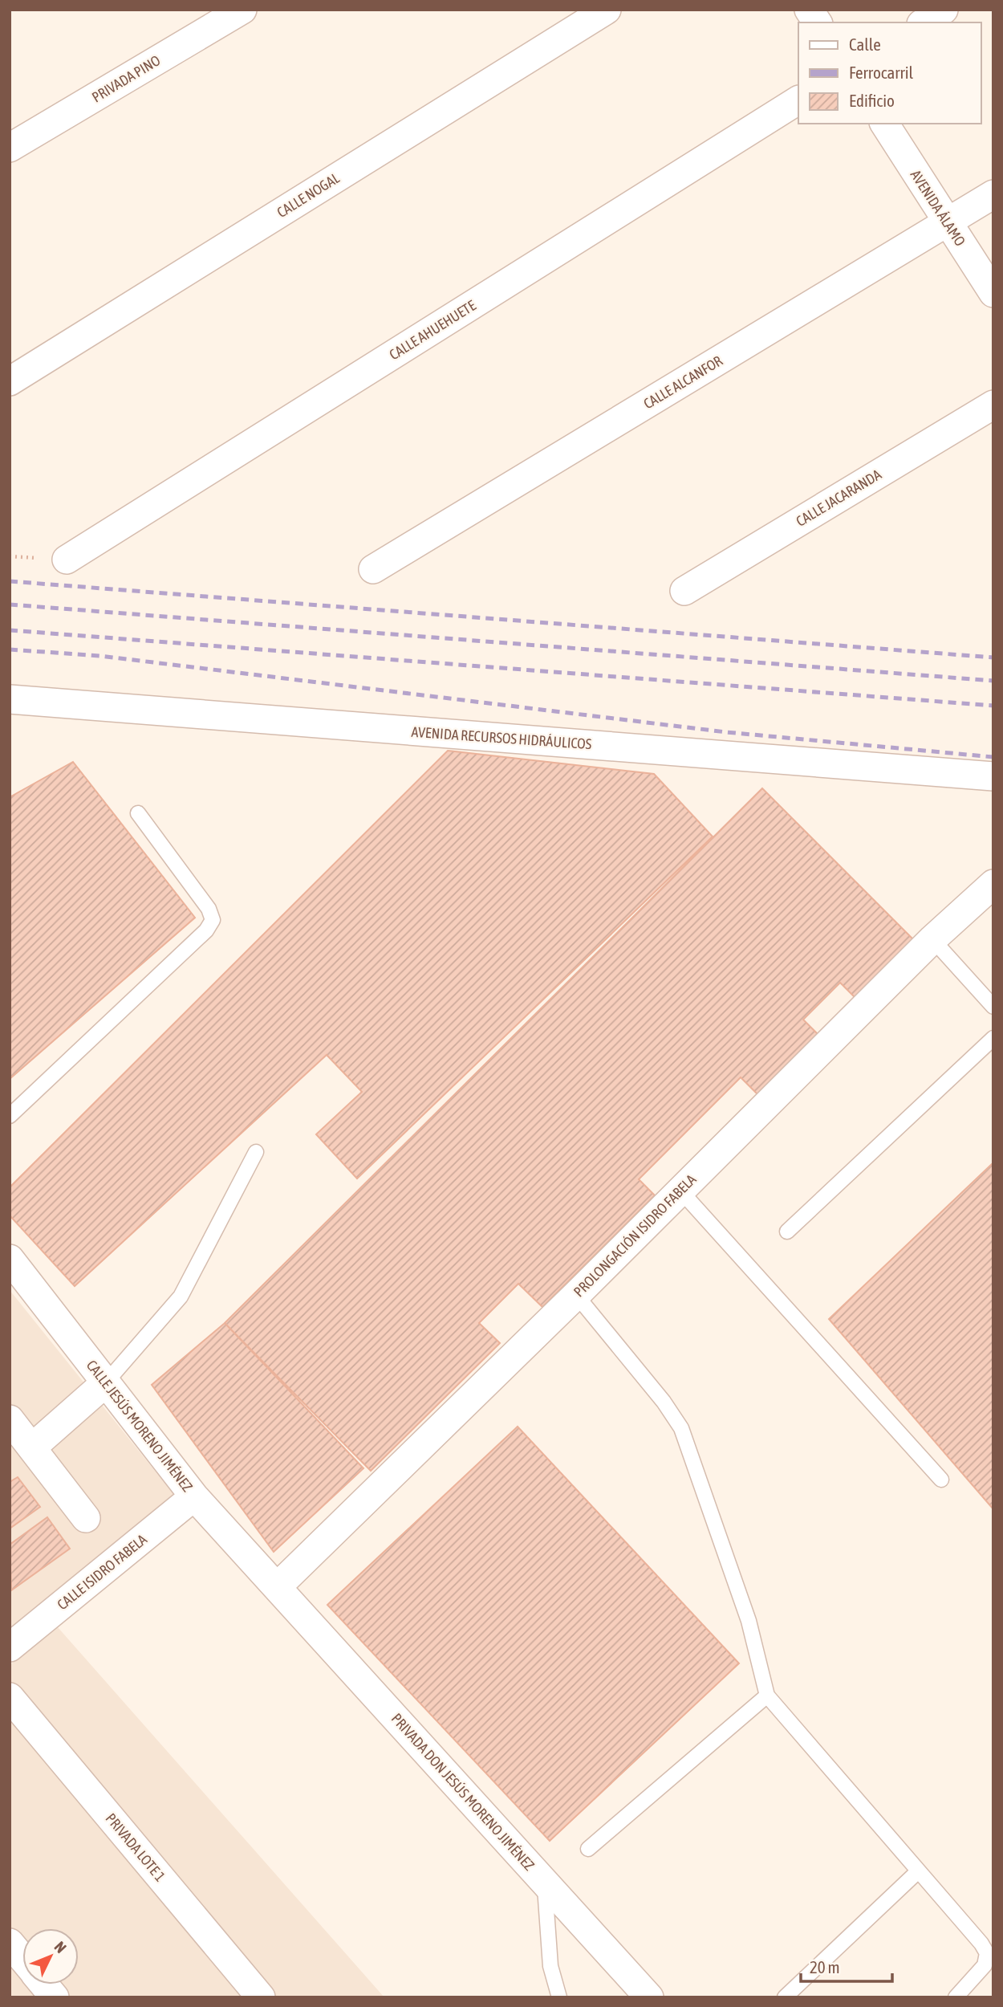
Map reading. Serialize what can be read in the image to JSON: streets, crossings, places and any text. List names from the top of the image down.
{
  "streets": {
    "street": [
      "PRIVADA PINO",
      "CALLE NOGAL",
      "AVENIDA ÁLAMO",
      "CALLE AHUEHUETE",
      "CALLE ALCANFOR",
      "CALLE JACARANDA",
      "AVENIDA RECURSOS HIDRÁULICOS",
      "PROLONGACIÓN ISIDRO FABELA",
      "CALLE JESÚS MORENO JIMÉNEZ",
      "CALLE ISIDRO FABELA",
      "PRIVADA DON JESÚS MORENO JIMÉNEZ",
      "PRIVADA LOTE 1"
    ]
  },
  "crossings": [
    ["AVENIDA ÁLAMO", "CALLE ALCANFOR"],
    ["PROLONGACIÓN ISIDRO FABELA", "CALLE JESÚS MORENO JIMÉNEZ"],
    ["PROLONGACIÓN ISIDRO FABELA", "PRIVADA DON JESÚS MORENO JIMÉNEZ"],
    ["CALLE JESÚS MORENO JIMÉNEZ", "CALLE ISIDRO FABELA"],
    ["CALLE JESÚS MORENO JIMÉNEZ", "PRIVADA DON JESÚS MORENO JIMÉNEZ"]
  ],
  "legend": ["Calle", "Ferrocarril", "Edificio"],
  "scale_bar": "20 m",
  "north": "top right"
}
